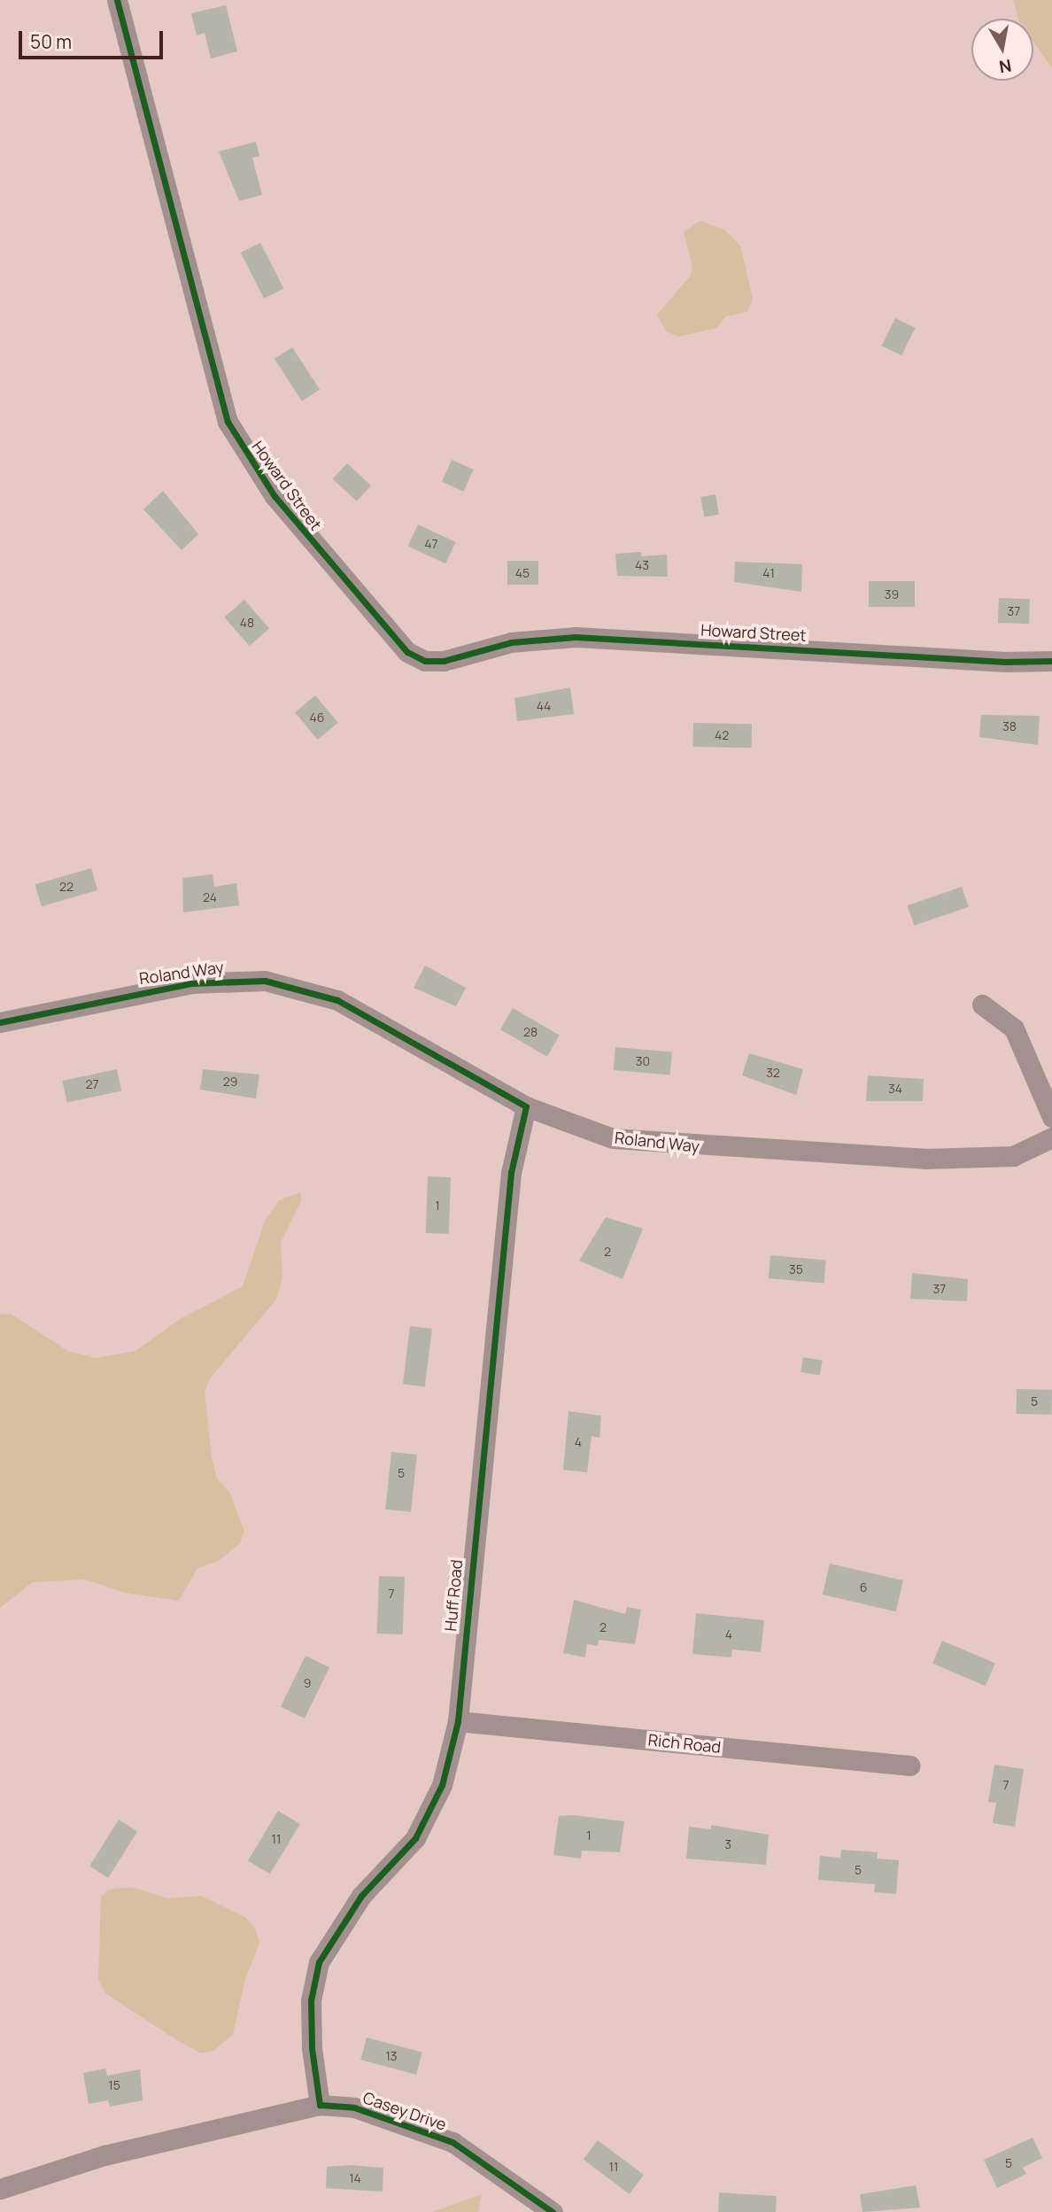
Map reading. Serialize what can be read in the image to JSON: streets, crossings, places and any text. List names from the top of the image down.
{
  "streets": {
    "street": [
      "Howard Street",
      "Roland Way",
      "Huff Road",
      "Rich Road",
      "Casey Drive"
    ]
  },
  "crossings": [
    ["Roland Way", "Huff Road"],
    ["Huff Road", "Rich Road"],
    ["Huff Road", "Casey Drive"]
  ],
  "house_numbers": [
    "47",
    "43",
    "45",
    "41",
    "39",
    "37",
    "48",
    "44",
    "46",
    "38",
    "42",
    "22",
    "24",
    "28",
    "30",
    "32",
    "29",
    "27",
    "34",
    "1",
    "2",
    "35",
    "37",
    "5",
    "4",
    "5",
    "6",
    "7",
    "2",
    "4",
    "9",
    "7",
    "1",
    "11",
    "3",
    "5",
    "13",
    "15",
    "5",
    "11",
    "14"
  ],
  "scale_bar": "50 m",
  "north": "bottom"
}
